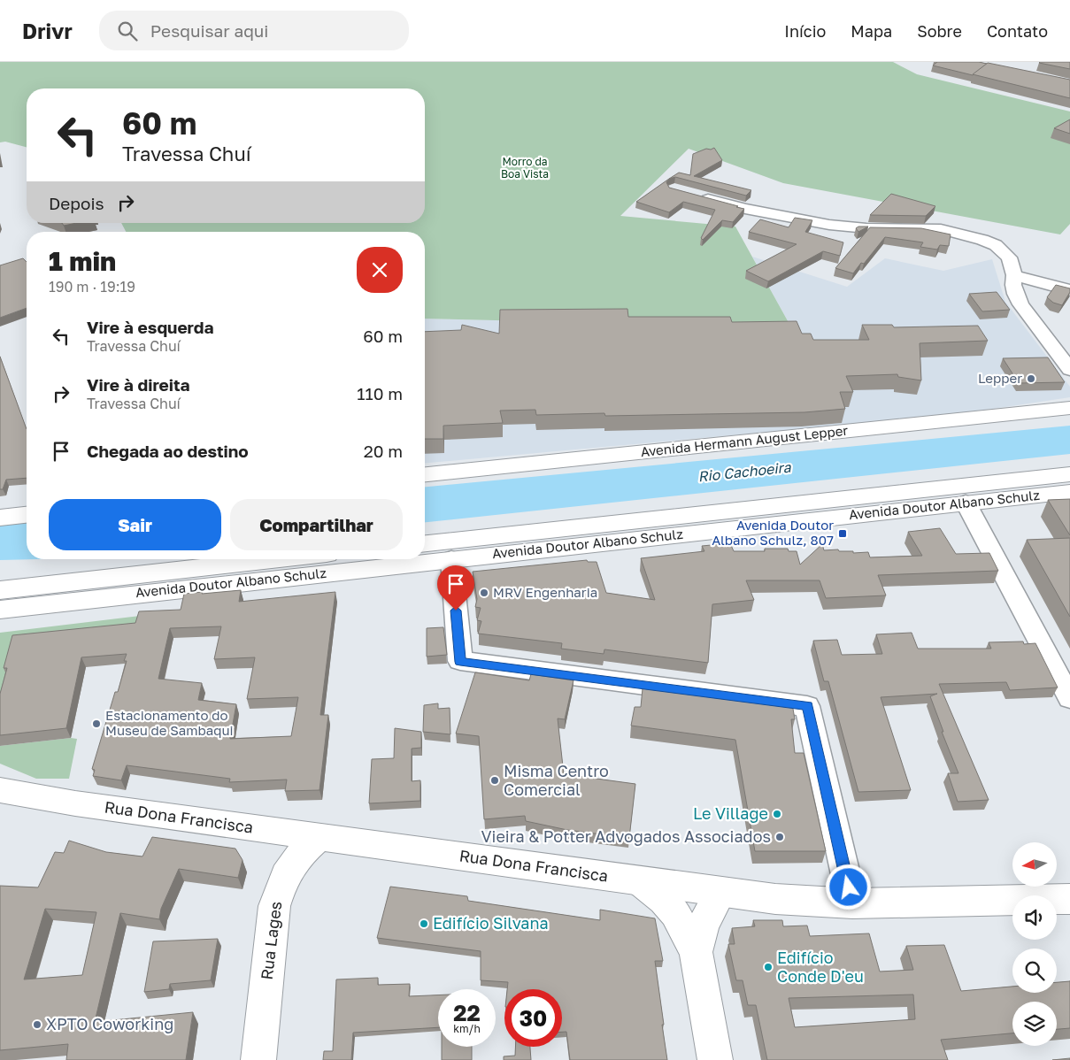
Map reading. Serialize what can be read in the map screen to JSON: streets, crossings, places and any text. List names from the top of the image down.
{
  "streets": {
    "main road": [
      "Avenida Hermann August Lepper",
      "Avenida Doutor Albano Schulz",
      "Rua Dona Francisca",
      "Rua Lages"
    ]
  },
  "crossings": [
    ["Rua Dona Francisca", "Rua Lages"]
  ],
  "water": ["Rio Cachoeira"],
  "parks": ["Morro da Boa Vista"],
  "places": {
    "other": [
      "Lepper",
      "MRV Engenharia",
      "Estacionamento do Museu de Sambaqui",
      "Misma Centro Comercial",
      "Le Village",
      "Vieira & Potter Advogados Associados",
      "Edifício Silvana",
      "Edifício Conde D'eu",
      "XPTO Coworking"
    ],
    "transit": ["Avenida Doutor Albano Schulz, 807"]
  },
  "north": "left",
  "page": {
    "header": "Drivr",
    "search": "Pesquisar aqui",
    "nav": [
      "Início",
      "Mapa",
      "Sobre",
      "Contato"
    ],
    "turn": ["60 m", "Travessa Chuí"],
    "then": "Depois",
    "heading": ["1 min", "190 m · 19:19"],
    "list": [
      {
        "name": "Vire à esquerda",
        "note": "Travessa Chuí",
        "value": "60 m"
      },
      {
        "name": "Vire à direita",
        "note": "Travessa Chuí",
        "value": "110 m"
      },
      {
        "name": "Chegada ao destino",
        "value": "20 m"
      }
    ],
    "buttons": ["Sair", "Compartilhar"],
    "speed": "22 km/h",
    "limit": "30"
  }
}
